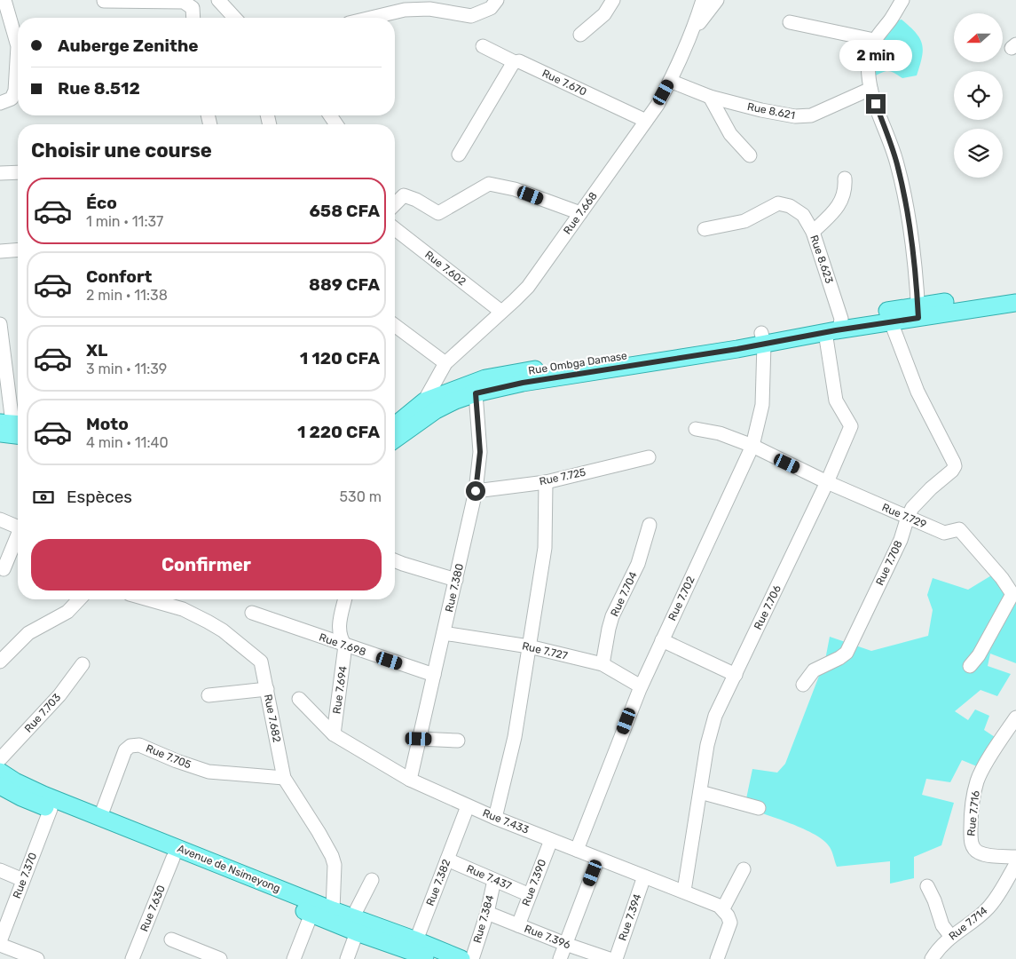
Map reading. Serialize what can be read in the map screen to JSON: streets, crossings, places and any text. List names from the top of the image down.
{
  "streets": {
    "main road": ["Rue Ombga Damase", "Avenue de Nsimeyong"],
    "street": [
      "Rue 7.670",
      "Rue 8.621",
      "Rue 7.668",
      "Rue 8.623",
      "Rue 7.602",
      "Rue 7.725",
      "Rue 7.729",
      "Rue 7.708",
      "Rue 7.380",
      "Rue 7.704",
      "Rue 7.702",
      "Rue 7.706",
      "Rue 7.698",
      "Rue 7.727",
      "Rue 7.694",
      "Rue 7.703",
      "Rue 7.682",
      "Rue 7.705",
      "Rue 7.716",
      "Rue 7.433",
      "Rue 7.370",
      "Rue 7.437",
      "Rue 7.382",
      "Rue 7.390",
      "Rue 7.630",
      "Rue 7.394",
      "Rue 7.384",
      "Rue 7.714",
      "Rue 7.396"
    ]
  },
  "crossings": [
    ["Rue 7.670", "Rue 7.668"],
    ["Rue 8.621", "Rue 7.668"],
    ["Rue 7.668", "Rue 7.602"],
    ["Rue 7.668", "Rue Ombga Damase"],
    ["Rue 8.623", "Rue Ombga Damase"],
    ["Rue 8.623", "Rue 7.706"],
    ["Rue Ombga Damase", "Rue 7.708"],
    ["Rue Ombga Damase", "Rue 7.380"],
    ["Rue Ombga Damase", "Rue 7.702"],
    ["Rue Ombga Damase", "Rue 7.706"],
    ["Rue 7.725", "Rue 7.380"],
    ["Rue 7.729", "Rue 7.708"],
    ["Rue 7.729", "Rue 7.702"],
    ["Rue 7.729", "Rue 7.706"],
    ["Rue 7.380", "Rue 7.698"],
    ["Rue 7.380", "Rue 7.727"],
    ["Rue 7.380", "Rue 7.433"],
    ["Rue 7.704", "Rue 7.727"],
    ["Rue 7.702", "Rue 7.727"],
    ["Rue 7.702", "Rue 7.433"],
    ["Rue 7.706", "Rue 7.433"],
    ["Rue 7.698", "Rue 7.694"],
    ["Rue 7.694", "Rue 7.433"],
    ["Rue 7.682", "Rue 7.705"],
    ["Rue 7.682", "Avenue de Nsimeyong"],
    ["Rue 7.705", "Avenue de Nsimeyong"],
    ["Rue 7.433", "Rue 7.382"],
    ["Rue 7.433", "Rue 7.390"],
    ["Rue 7.433", "Rue 7.394"],
    ["Avenue de Nsimeyong", "Rue 7.370"],
    ["Avenue de Nsimeyong", "Rue 7.382"],
    ["Avenue de Nsimeyong", "Rue 7.630"],
    ["Rue 7.437", "Rue 7.382"],
    ["Rue 7.437", "Rue 7.390"],
    ["Rue 7.437", "Rue 7.384"],
    ["Rue 7.390", "Rue 7.396"],
    ["Rue 7.384", "Rue 7.396"]
  ],
  "north": "left",
  "page": {
    "banner": ["Auberge Zenithe", "Rue 8.512"],
    "bubble": "2 min",
    "heading": "Choisir une course",
    "list": [
      {
        "name": "Éco",
        "note": "1 min · 11:37",
        "value": "658 CFA"
      },
      {
        "name": "Confort",
        "note": "2 min · 11:38",
        "value": "889 CFA"
      },
      {
        "name": "XL",
        "note": "3 min · 11:39",
        "value": "1 120 CFA"
      },
      {
        "name": "Moto",
        "note": "4 min · 11:40",
        "value": "1 220 CFA"
      }
    ],
    "pay": ["Espèces", "530 m"],
    "buttons": "Confirmer"
  }
}
